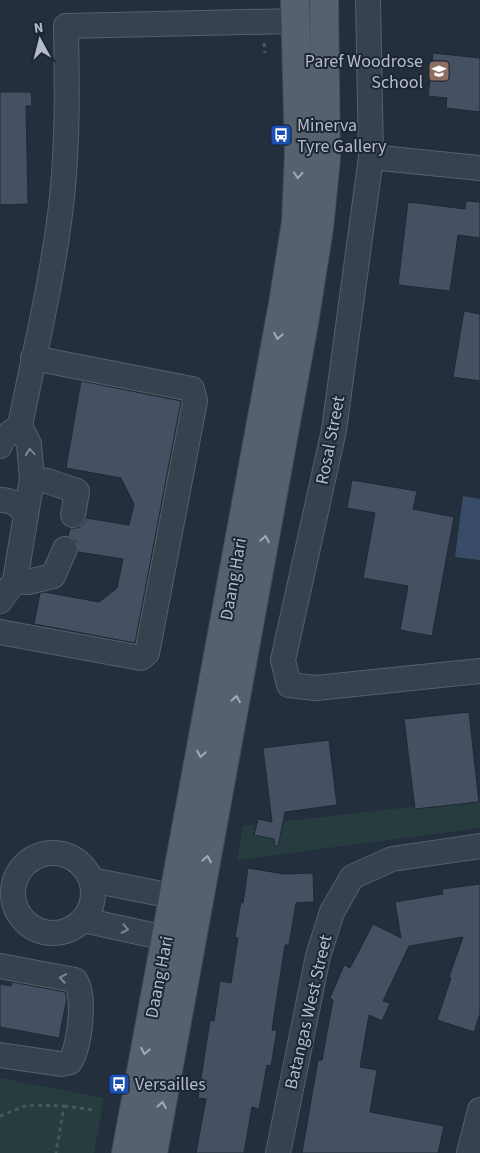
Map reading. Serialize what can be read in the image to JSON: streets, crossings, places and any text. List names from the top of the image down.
{
  "streets": {
    "main road": ["Daang Hari"],
    "street": ["Rosal Street", "Batangas West Street"]
  },
  "places": {
    "school or university": ["Paref Woodrose School"],
    "bus stop": ["Minerva Tyre Gallery", "Versailles"]
  },
  "north": "top"
}
